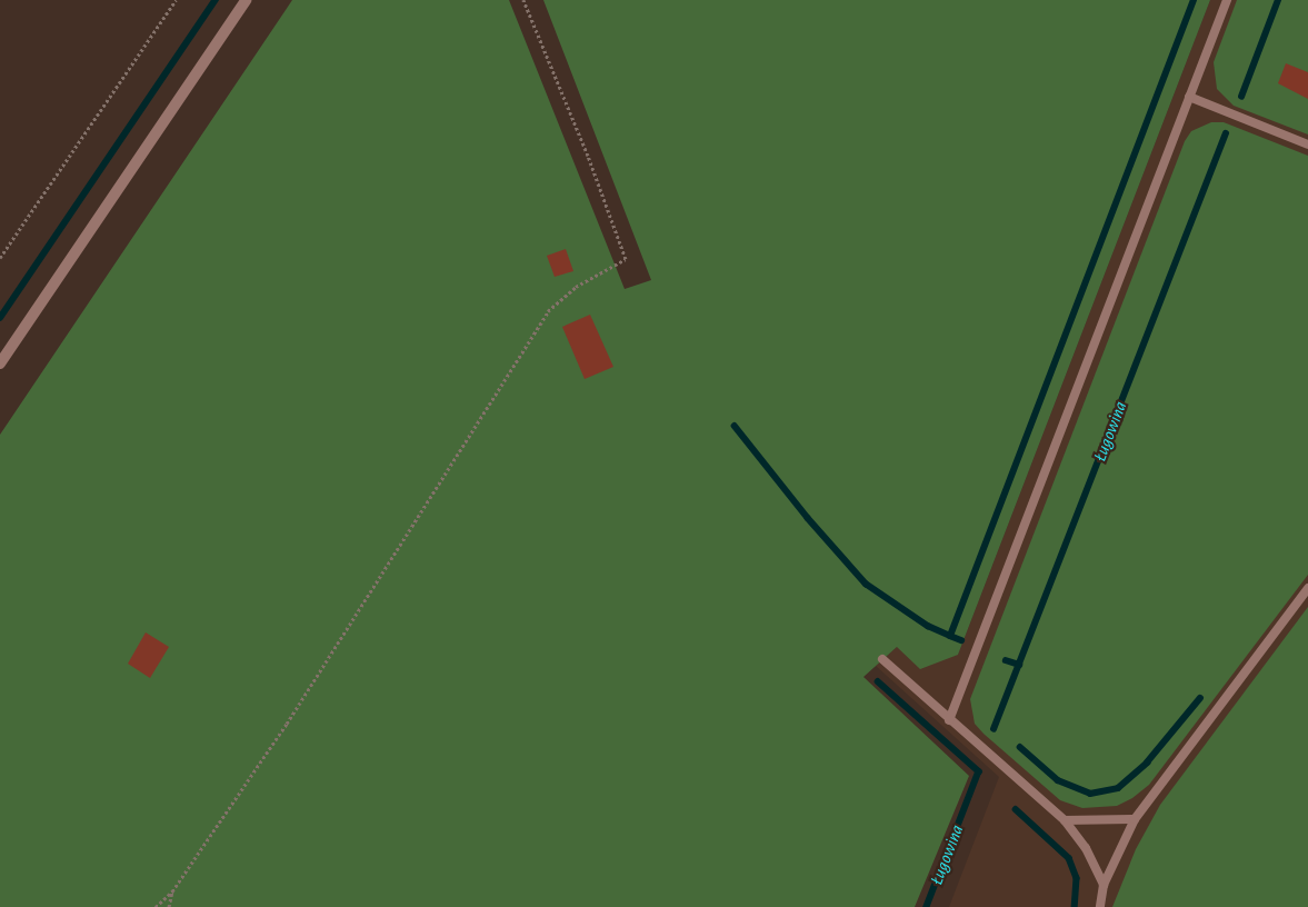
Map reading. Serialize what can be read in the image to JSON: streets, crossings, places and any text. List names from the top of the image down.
{
  "water": ["Ługowina"]
}
